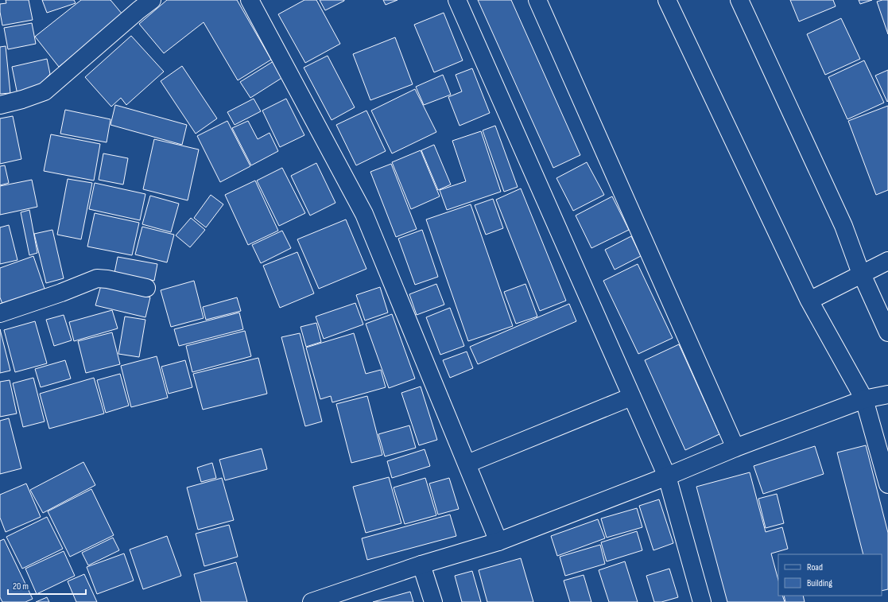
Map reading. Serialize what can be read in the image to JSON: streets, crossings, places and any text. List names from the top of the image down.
{
  "legend": ["Road", "Building"],
  "scale_bar": "20 m"
}
